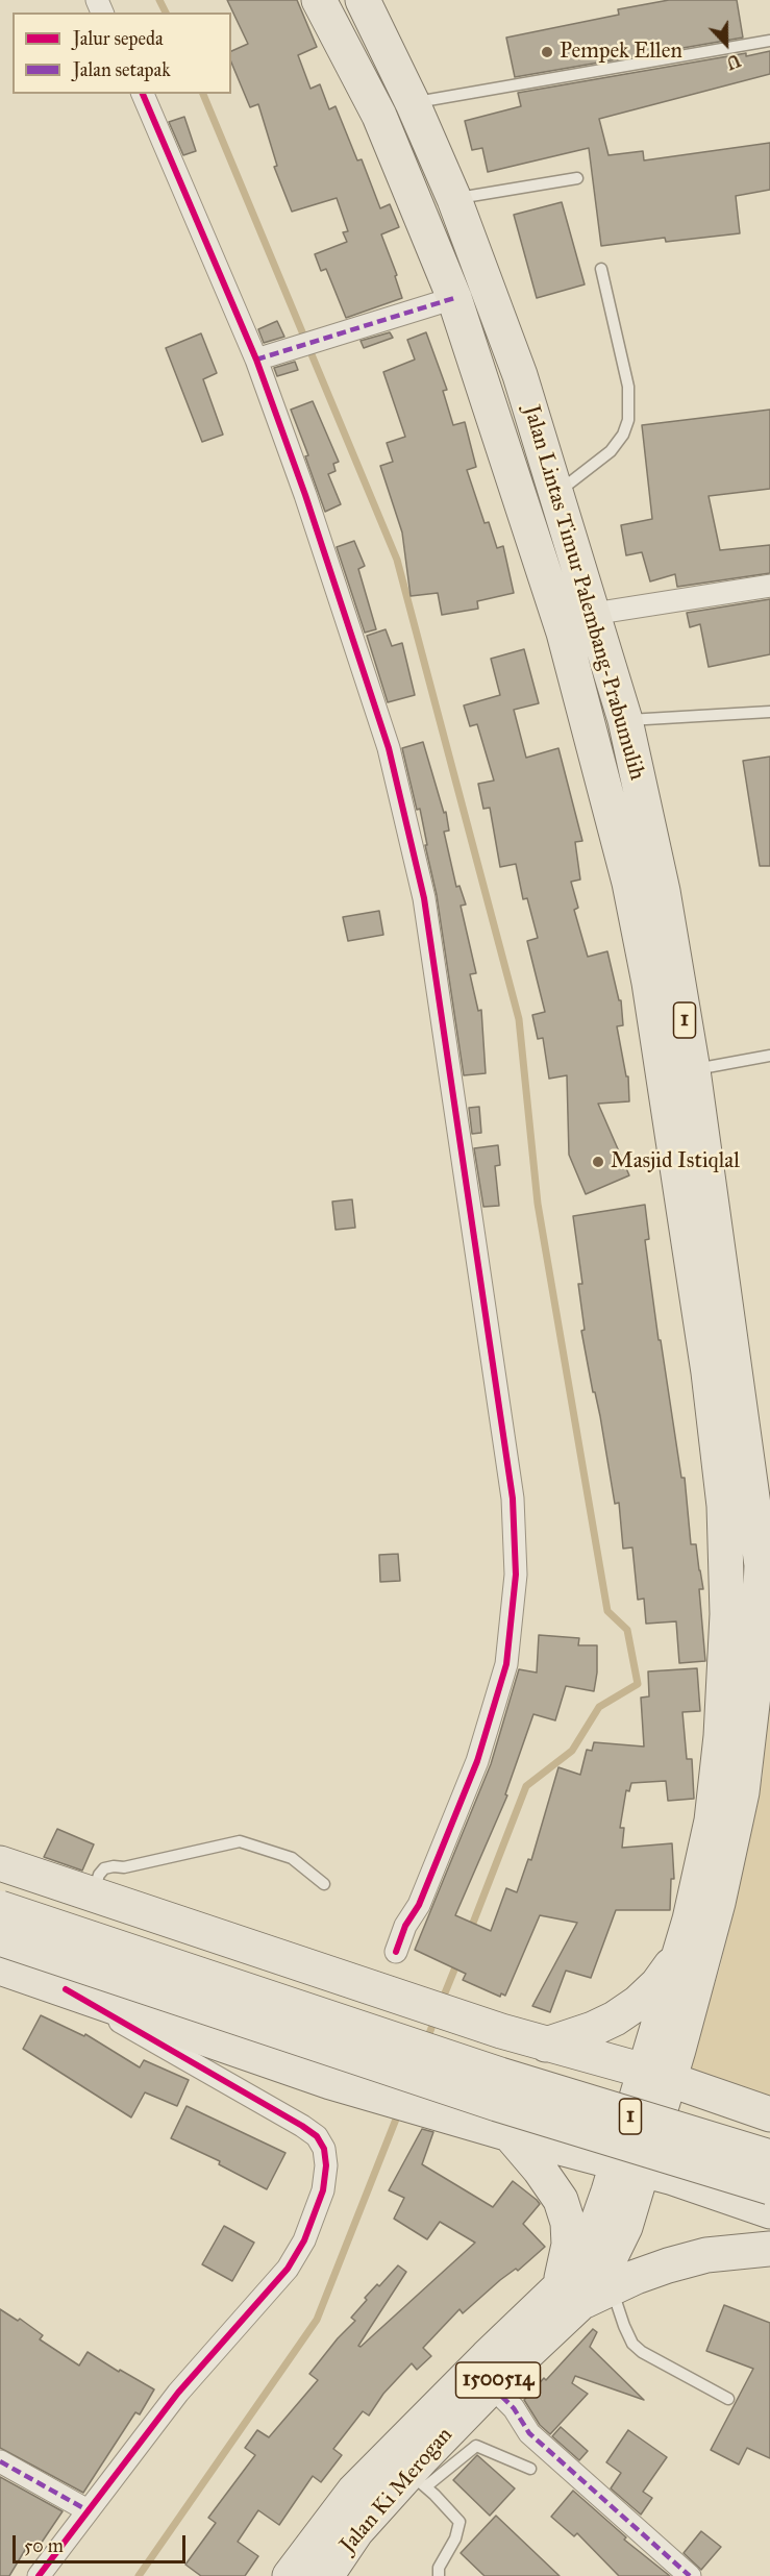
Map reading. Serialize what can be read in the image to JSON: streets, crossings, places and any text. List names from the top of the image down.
{
  "streets": {
    "highway": [
      "Jalan Lintas Timur Palembang-Prabumulih",
      "1",
      "1500514",
      "Jalan Ki Merogan"
    ]
  },
  "crossings": [
    ["Jalan Lintas Timur Palembang-Prabumulih", "Jalan Ki Merogan"]
  ],
  "places": ["Pempek Ellen", "Masjid Istiqlal"],
  "legend": ["Jalur sepeda", "Jalan setapak"],
  "scale_bar": "50 m",
  "north": "bottom"
}
